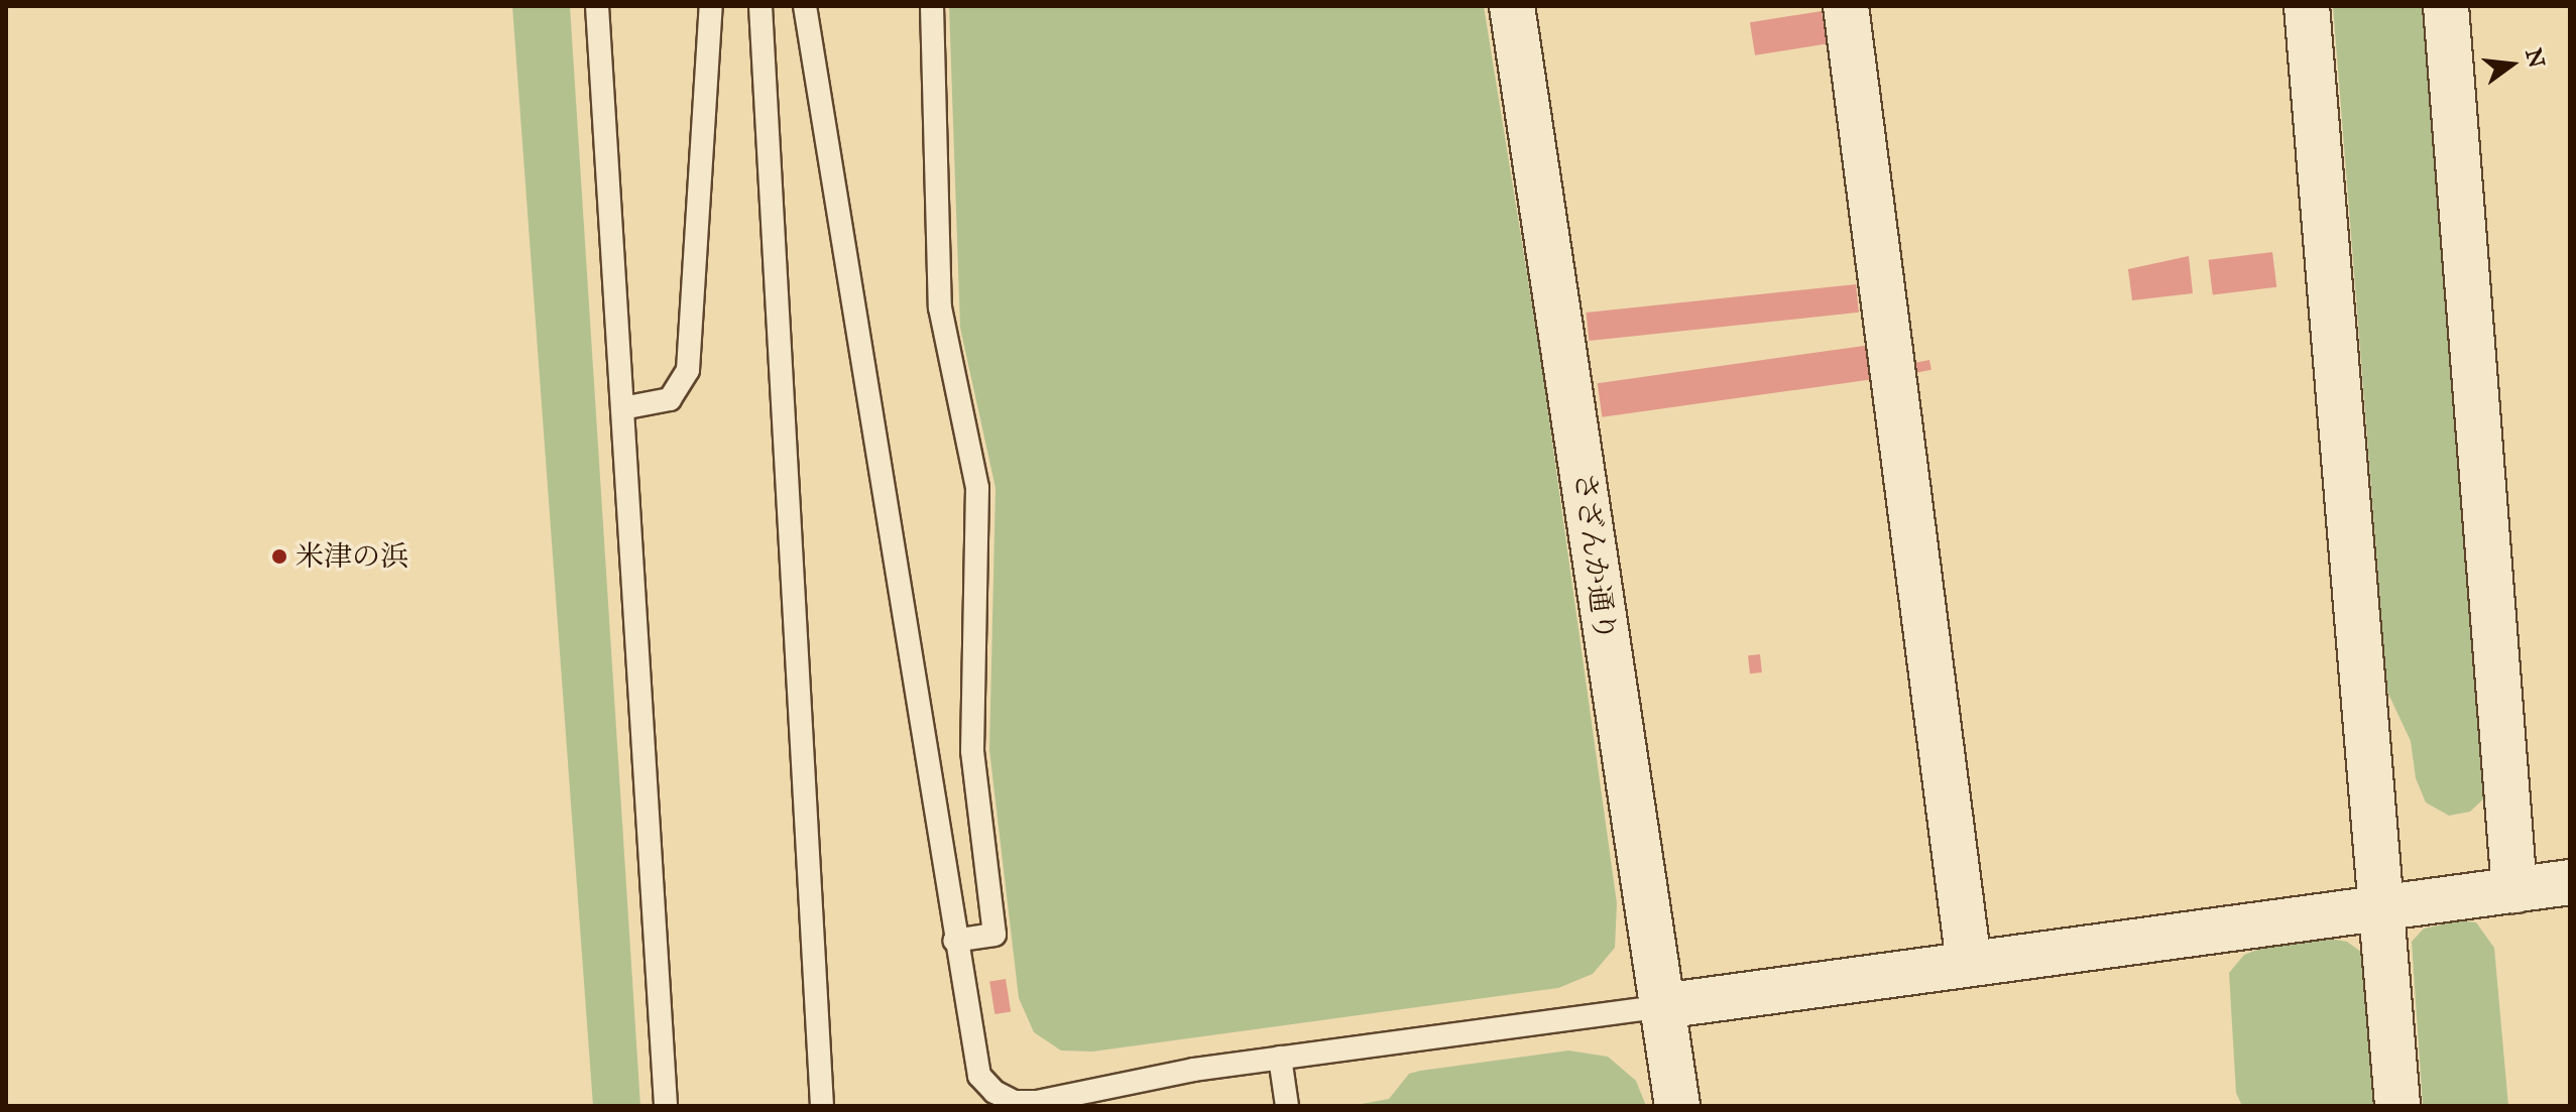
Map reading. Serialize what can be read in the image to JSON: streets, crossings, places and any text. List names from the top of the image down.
{
  "streets": {
    "street": ["さざんか通り"]
  },
  "places": ["米津の浜"],
  "north": "right"
}
